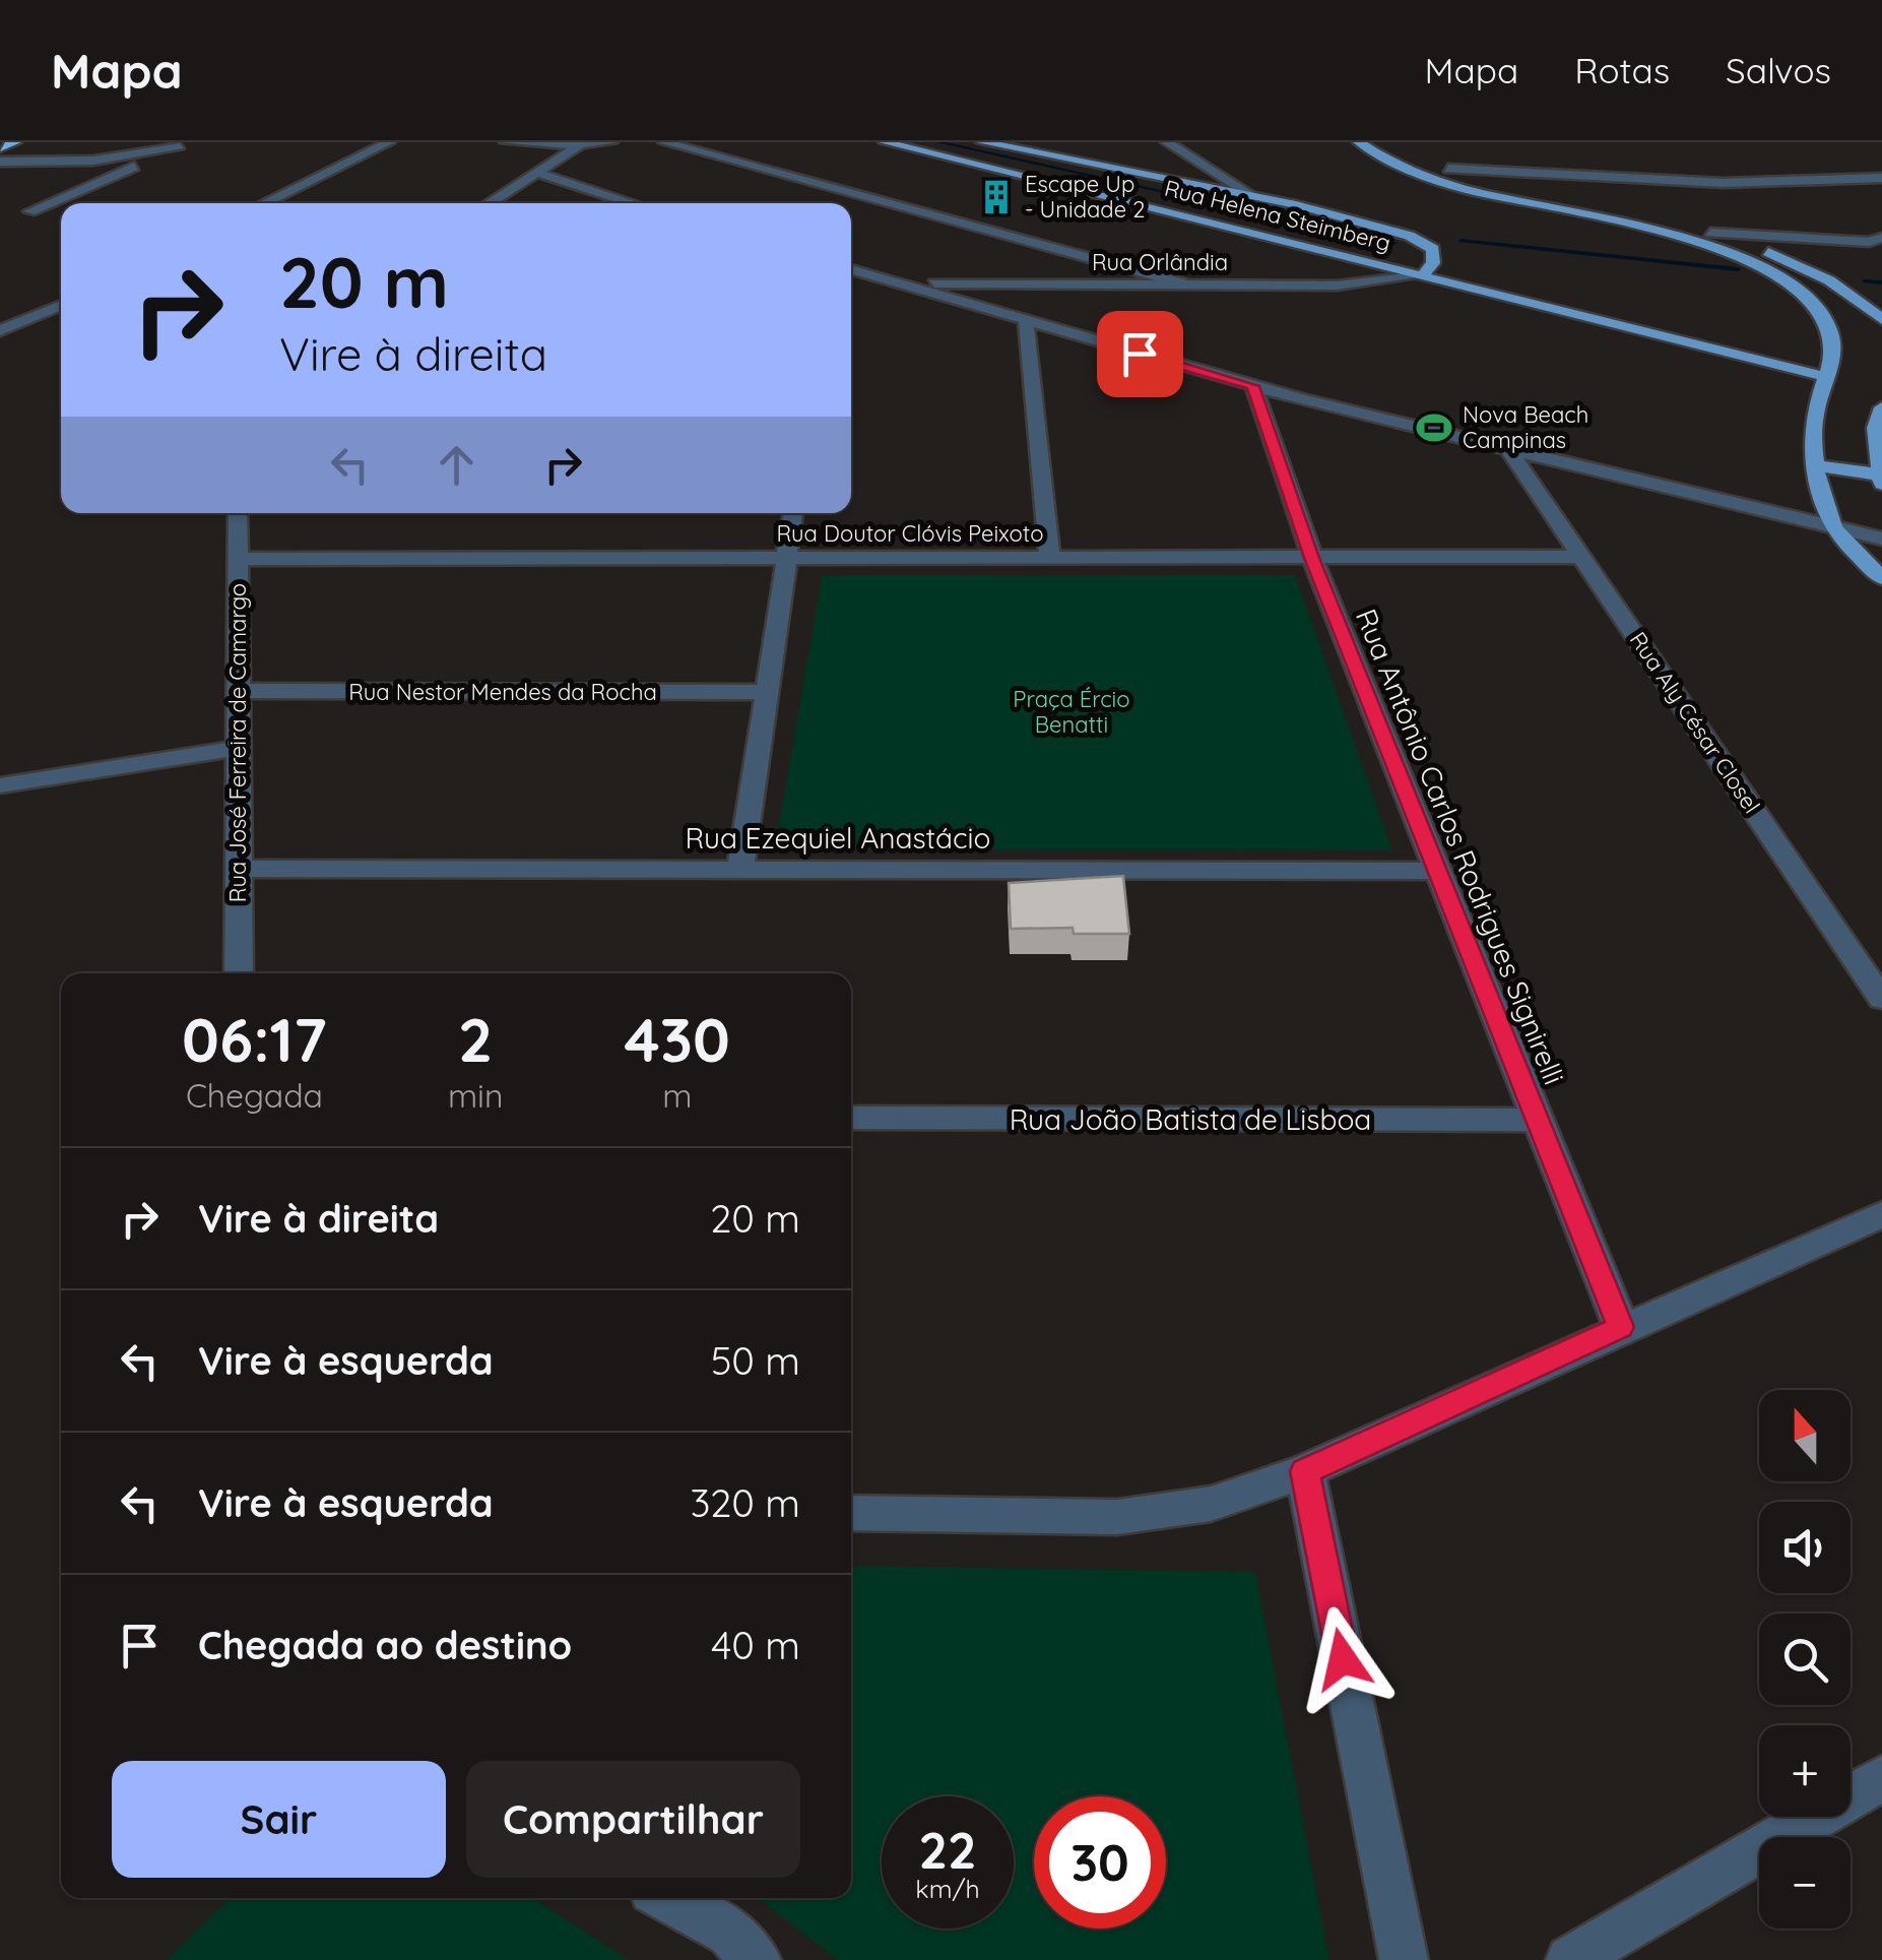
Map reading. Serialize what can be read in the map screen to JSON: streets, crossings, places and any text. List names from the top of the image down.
{
  "streets": {
    "main road": ["Rua Helena Steimberg"],
    "street": [
      "Rua Orlândia",
      "Rua Doutor Clóvis Peixoto",
      "Rua Nestor Mendes da Rocha",
      "Rua Aly César Closel",
      "Rua José Ferreira de Camargo",
      "Rua Ezequiel Anastácio",
      "Rua Antônio Carlos Rodrigues Signirelli",
      "Rua João Batista de Lisboa"
    ]
  },
  "crossings": [
    ["Rua Helena Steimberg", "Rua Orlândia"],
    ["Rua Doutor Clóvis Peixoto", "Rua Aly César Closel"],
    ["Rua Doutor Clóvis Peixoto", "Rua José Ferreira de Camargo"],
    ["Rua Doutor Clóvis Peixoto", "Rua Antônio Carlos Rodrigues Signirelli"],
    ["Rua Nestor Mendes da Rocha", "Rua José Ferreira de Camargo"],
    ["Rua José Ferreira de Camargo", "Rua Ezequiel Anastácio"],
    ["Rua Ezequiel Anastácio", "Rua Antônio Carlos Rodrigues Signirelli"],
    ["Rua Antônio Carlos Rodrigues Signirelli", "Rua João Batista de Lisboa"]
  ],
  "parks": ["Praça Ércio Benatti"],
  "places": {
    "building": ["Escape Up - Unidade 2"],
    "sports": ["Nova Beach Campinas"]
  },
  "north": "top",
  "page": {
    "header": "Mapa",
    "nav": ["Mapa", "Rotas", "Salvos"],
    "turn": ["20 m", "Vire à direita"],
    "eta": [
      "06:17",
      "Chegada",
      "2",
      "min",
      "430",
      "m"
    ],
    "list": [
      {
        "name": "Vire à direita",
        "value": "20 m"
      },
      {
        "name": "Vire à esquerda",
        "value": "50 m"
      },
      {
        "name": "Vire à esquerda",
        "value": "320 m"
      },
      {
        "name": "Chegada ao destino",
        "value": "40 m"
      }
    ],
    "map_buttons": ["+", "−"],
    "buttons": ["Sair", "Compartilhar"],
    "speed": "22 km/h",
    "limit": "30"
  }
}
